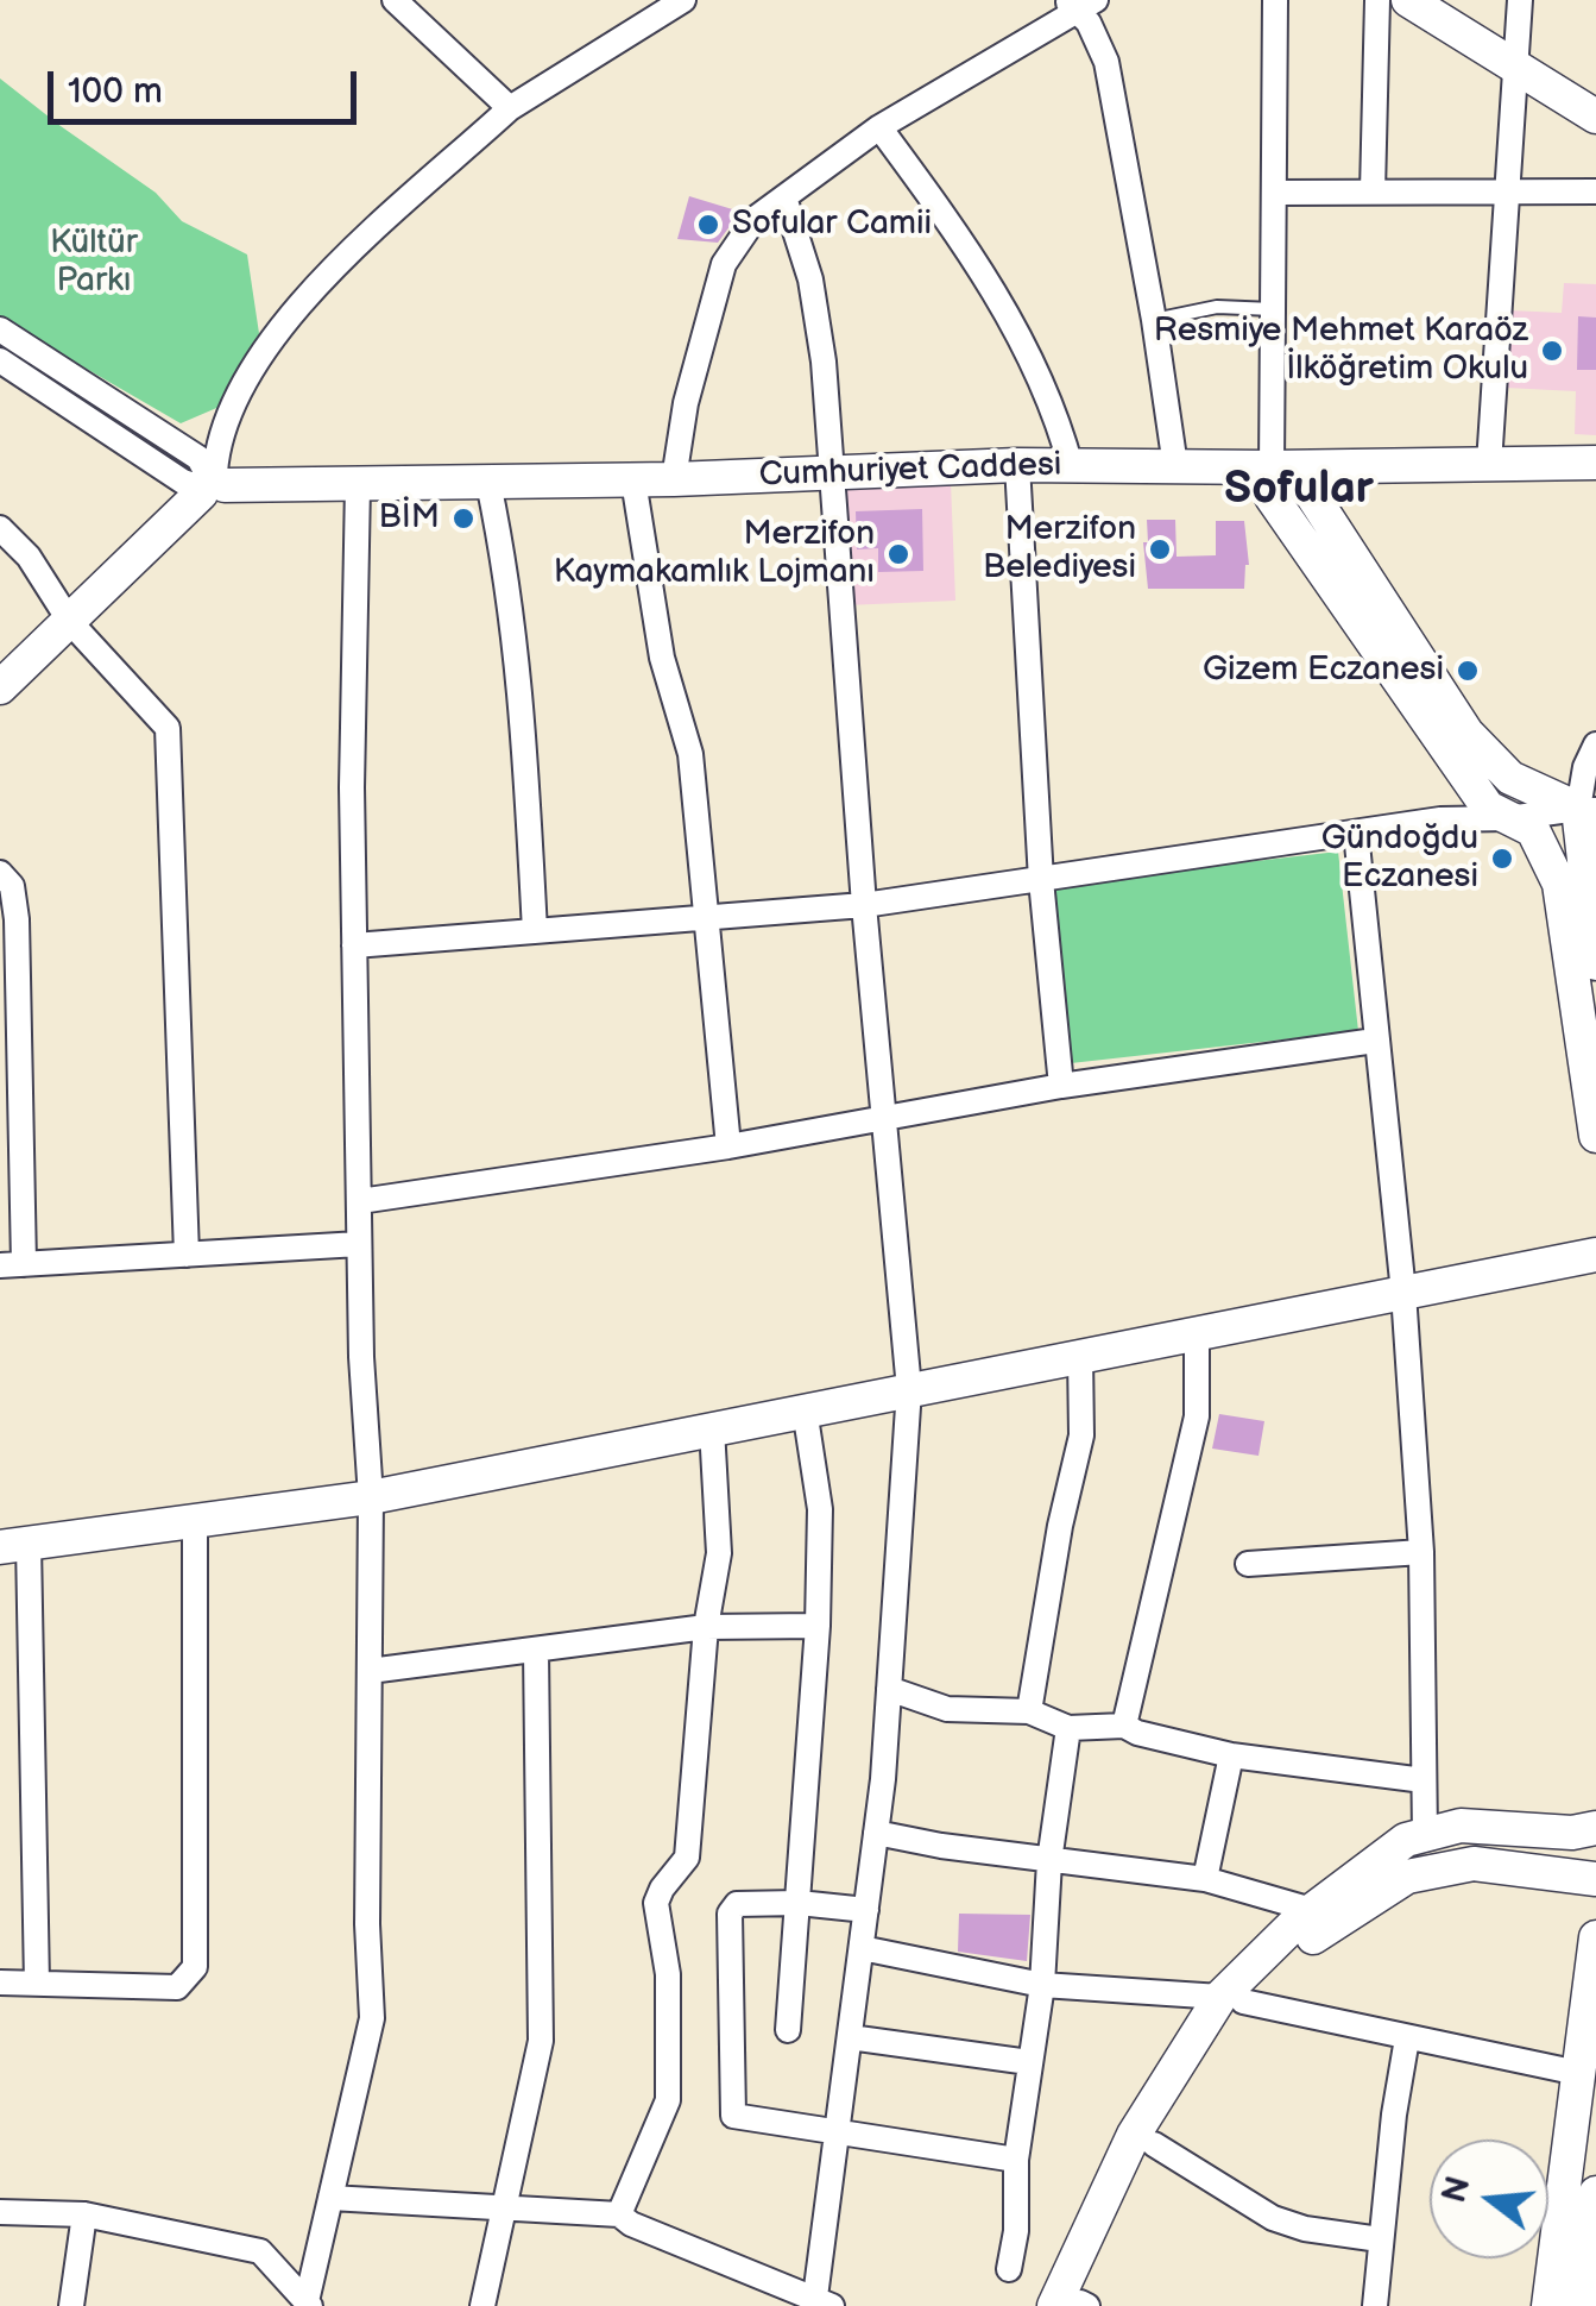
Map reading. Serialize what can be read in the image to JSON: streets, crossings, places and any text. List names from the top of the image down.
{
  "streets": {
    "street": ["Cumhuriyet Caddesi"]
  },
  "districts": ["Sofular"],
  "parks": ["Kültür Parkı"],
  "places": [
    "Sofular Camii",
    "Resmiye Mehmet Karaöz İlköğretim Okulu",
    "BİM",
    "Merzifon Belediyesi",
    "Merzifon Kaymakamlık Lojmanı",
    "Gizem Eczanesi",
    "Gündoğdu Eczanesi"
  ],
  "scale_bar": "100 m",
  "north": "left"
}
